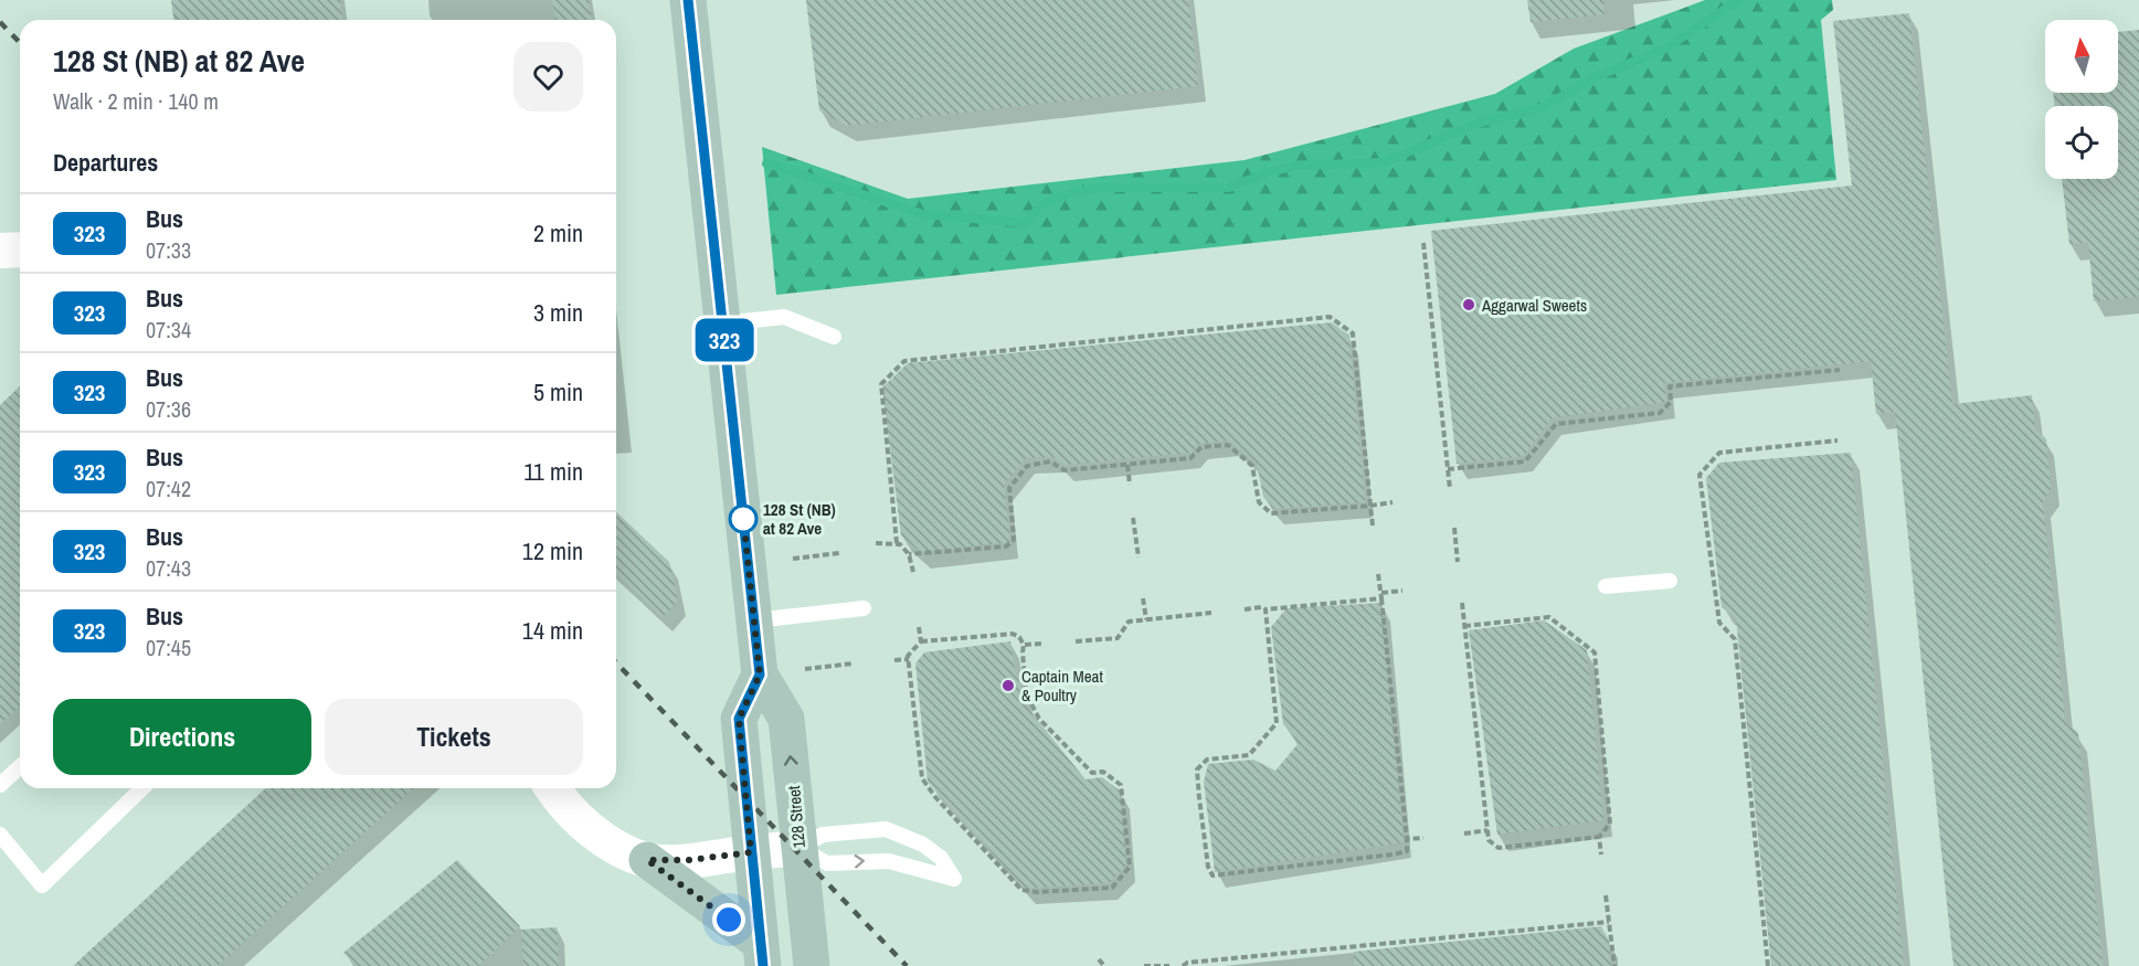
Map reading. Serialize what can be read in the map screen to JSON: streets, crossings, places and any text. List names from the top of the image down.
{
  "streets": {
    "main road": ["128 Street"]
  },
  "places": ["Aggarwal Sweets", "128 St (NB) at 82 Ave", "Captain Meat & Poultry"],
  "lines": ["bus line 323"],
  "north": "top",
  "page": {
    "on_map": "323",
    "heading": [
      ["128 St (NB) at 82 Ave", "Walk · 2 min · 140 m"],
      "Departures"
    ],
    "list": [
      {
        "mark": "323",
        "name": "Bus",
        "note": "07:33",
        "value": "2 min"
      },
      {
        "mark": "323",
        "name": "Bus",
        "note": "07:34",
        "value": "3 min"
      },
      {
        "mark": "323",
        "name": "Bus",
        "note": "07:36",
        "value": "5 min"
      },
      {
        "mark": "323",
        "name": "Bus",
        "note": "07:42",
        "value": "11 min"
      },
      {
        "mark": "323",
        "name": "Bus",
        "note": "07:43",
        "value": "12 min"
      },
      {
        "mark": "323",
        "name": "Bus",
        "note": "07:45",
        "value": "14 min"
      }
    ],
    "buttons": ["Directions", "Tickets"]
  }
}
